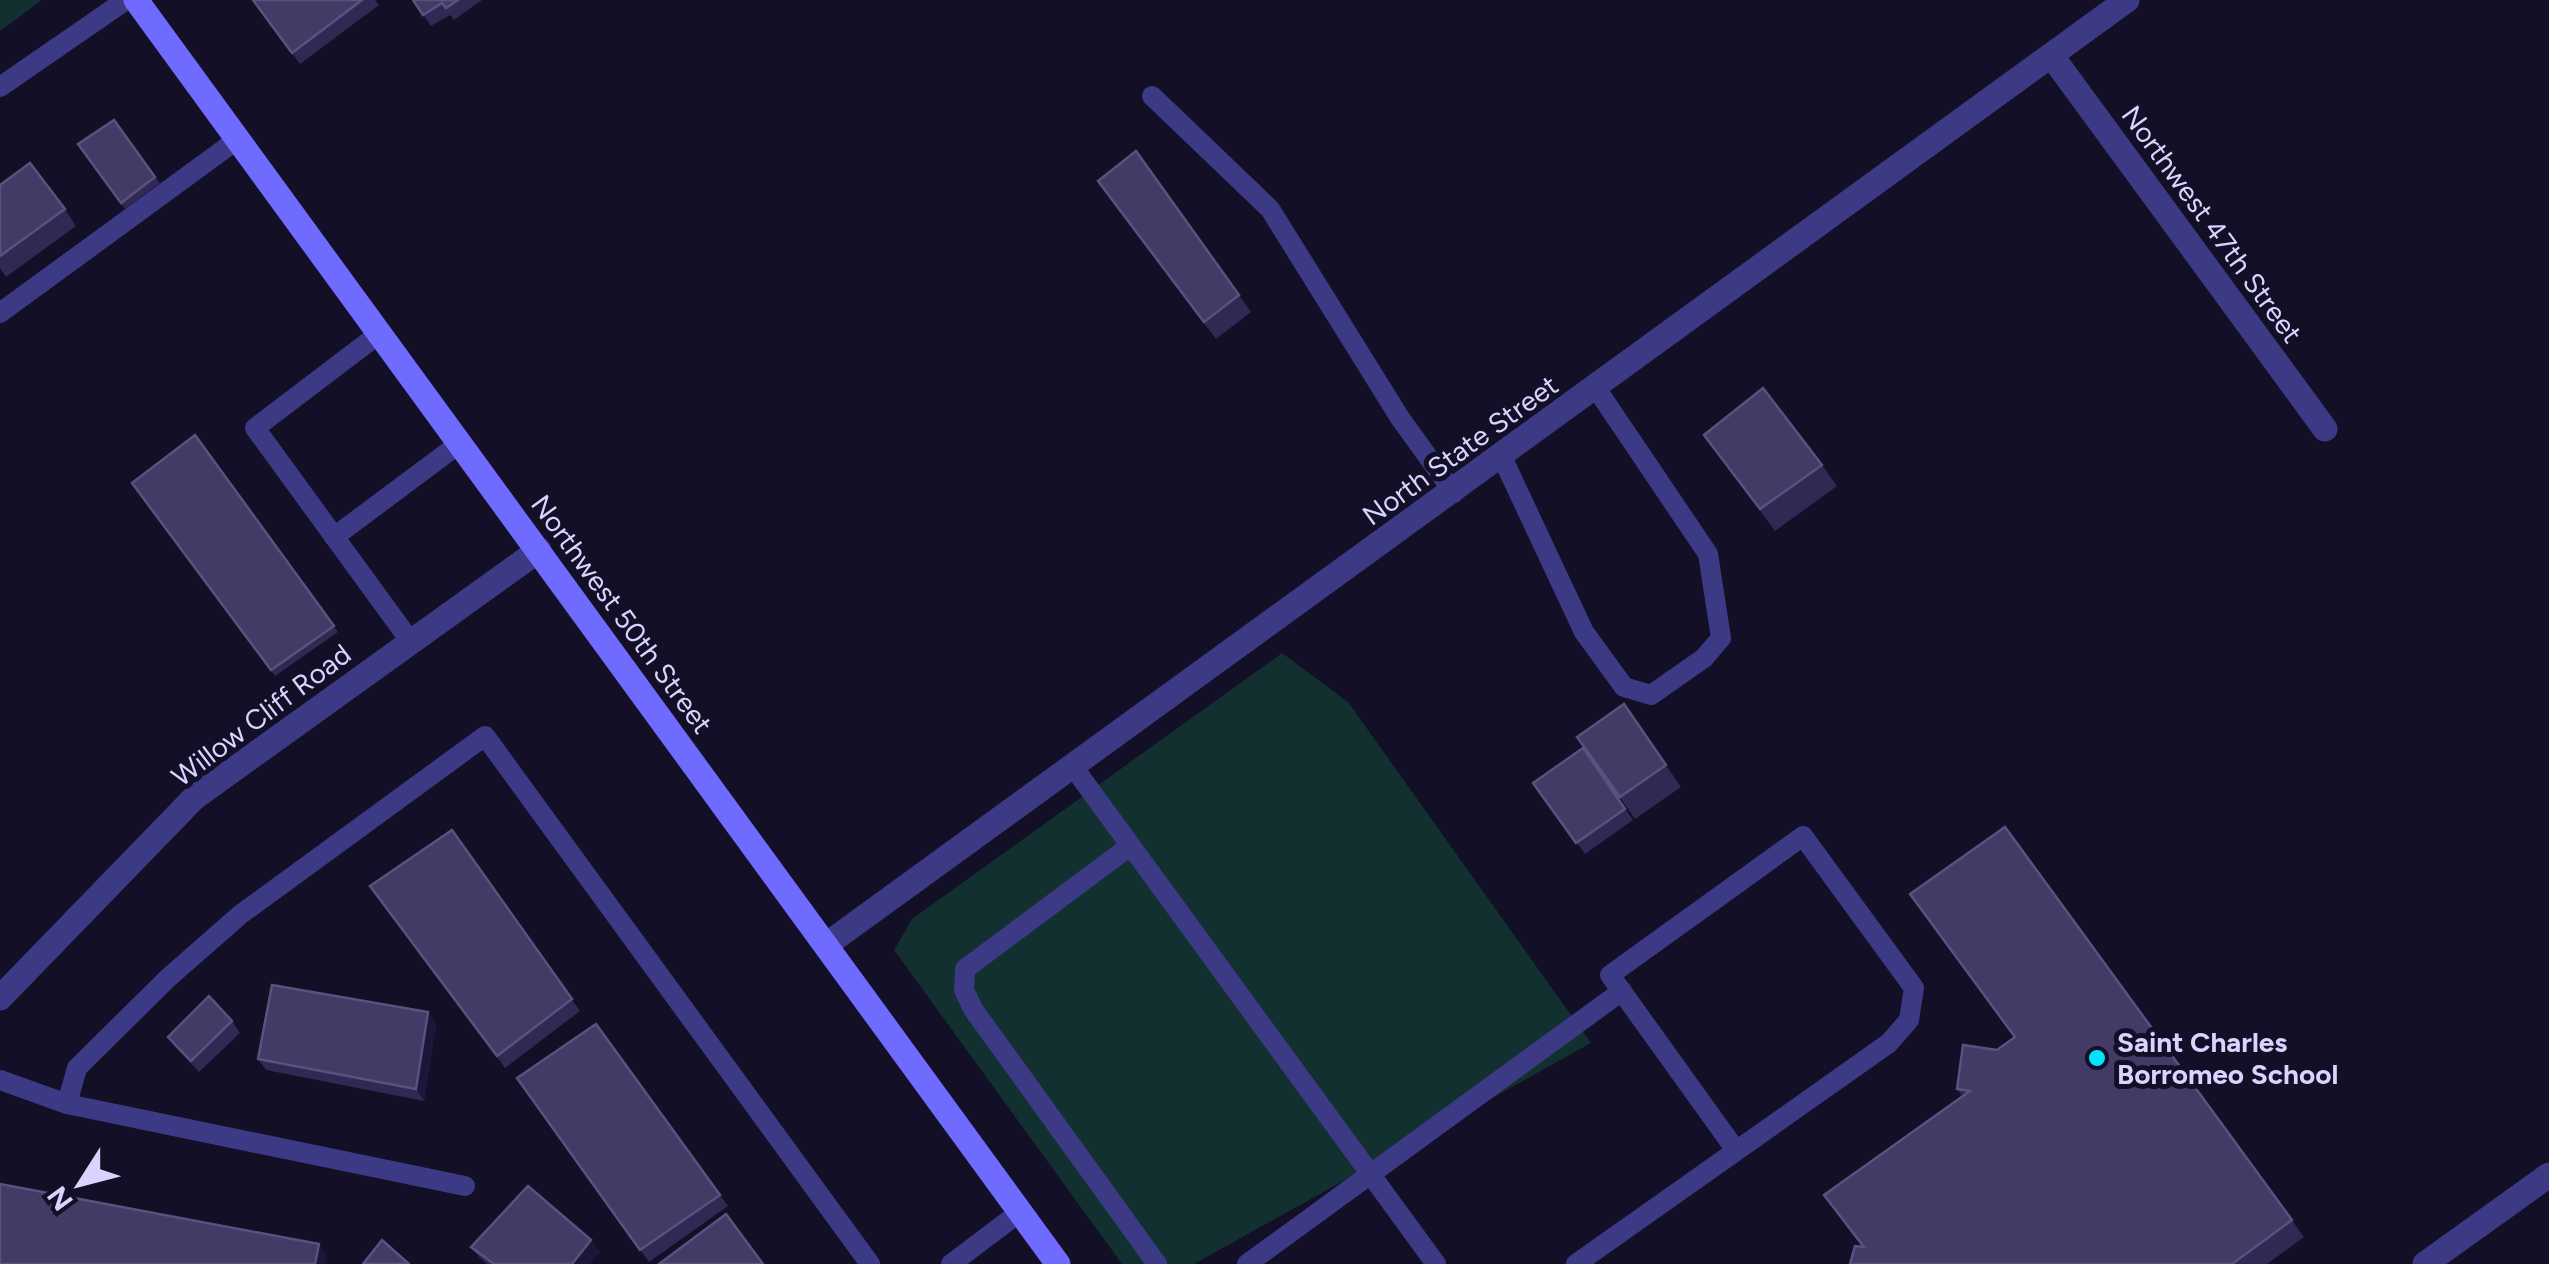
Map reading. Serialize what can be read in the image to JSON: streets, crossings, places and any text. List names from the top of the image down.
{
  "streets": {
    "main road": ["Northwest 50th Street"],
    "street": ["Northwest 47th Street", "North State Street", "Willow Cliff Road"]
  },
  "crossings": [
    ["Northwest 47th Street", "North State Street"],
    ["North State Street", "Northwest 50th Street"],
    ["Northwest 50th Street", "Willow Cliff Road"]
  ],
  "places": ["Saint Charles Borromeo School"],
  "north": "bottom left"
}
